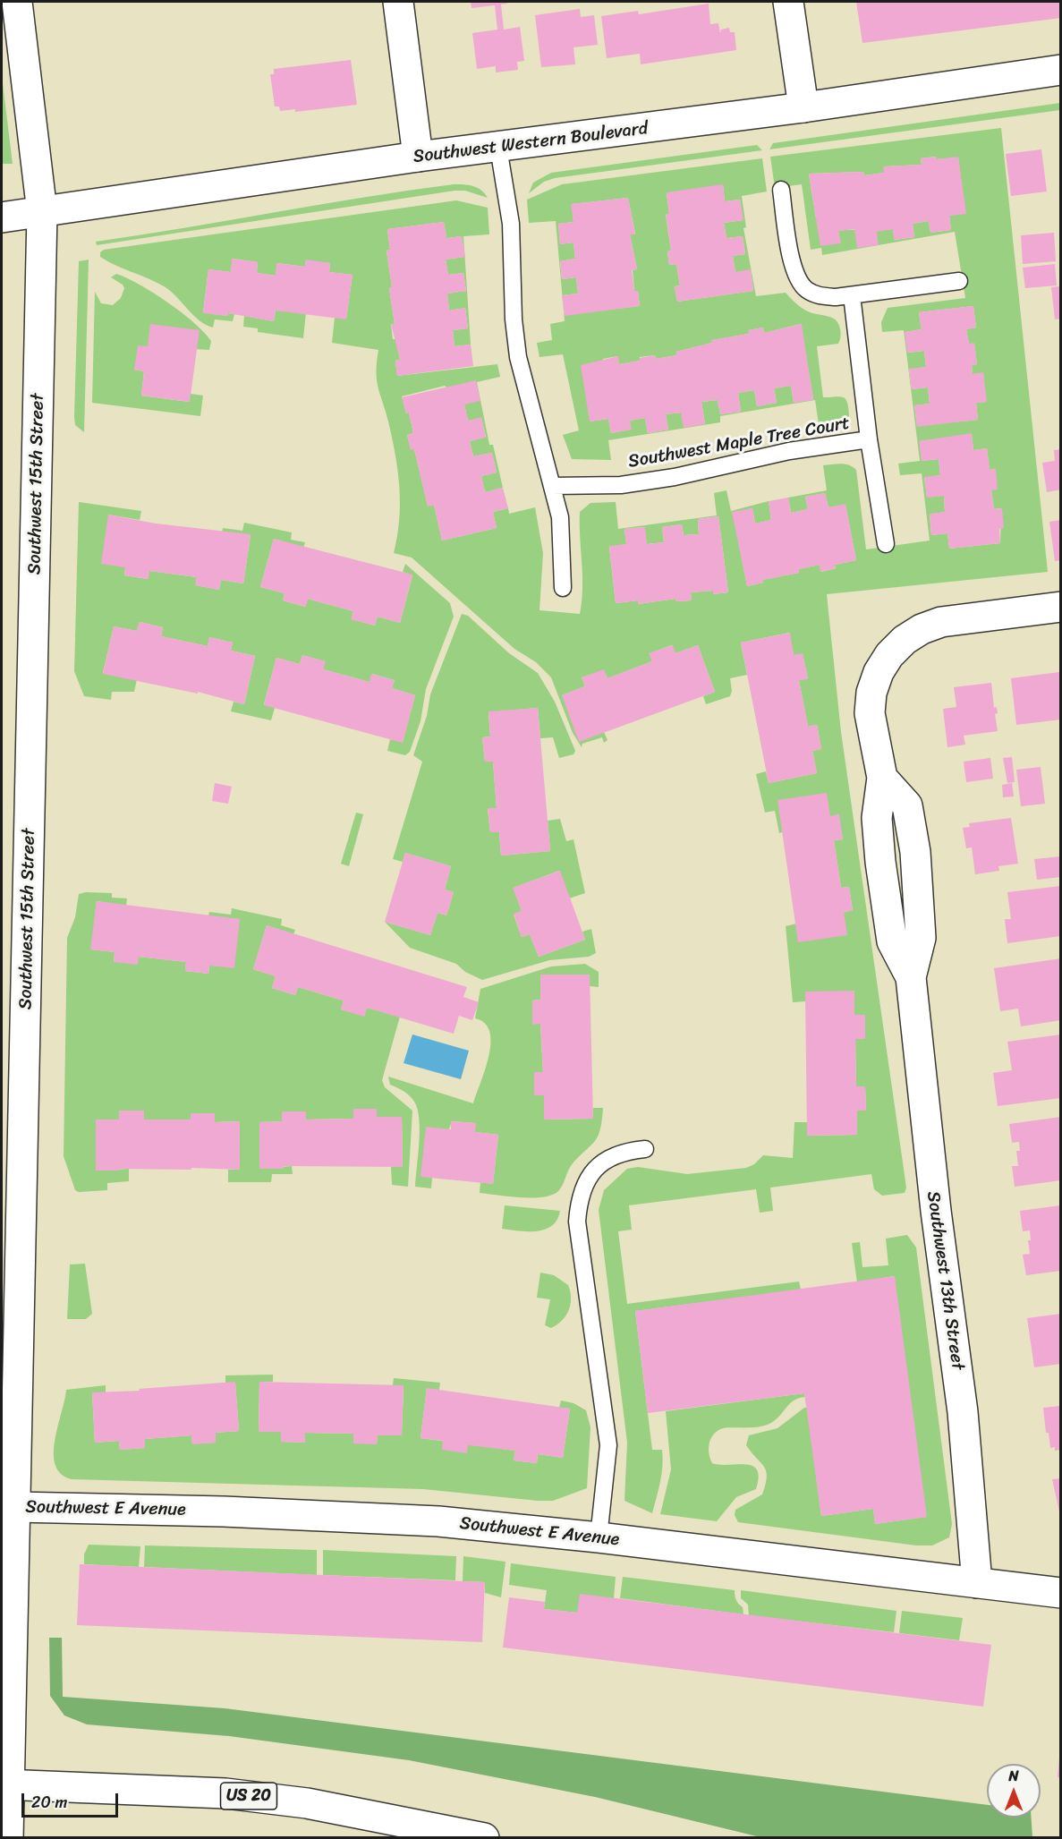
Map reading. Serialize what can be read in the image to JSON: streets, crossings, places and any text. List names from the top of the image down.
{
  "streets": {
    "main road": [
      "Southwest Western Boulevard",
      "Southwest 15th Street",
      "Southwest 13th Street",
      "Southwest E Avenue",
      "US 20"
    ],
    "lane": ["Southwest Maple Tree Court"]
  },
  "crossings": [
    ["Southwest Western Boulevard", "Southwest 15th Street"],
    ["Southwest 15th Street", "Southwest E Avenue"],
    ["Southwest 15th Street", "US 20"],
    ["Southwest 13th Street", "Southwest E Avenue"]
  ],
  "scale_bar": "20 m",
  "north": "top"
}
